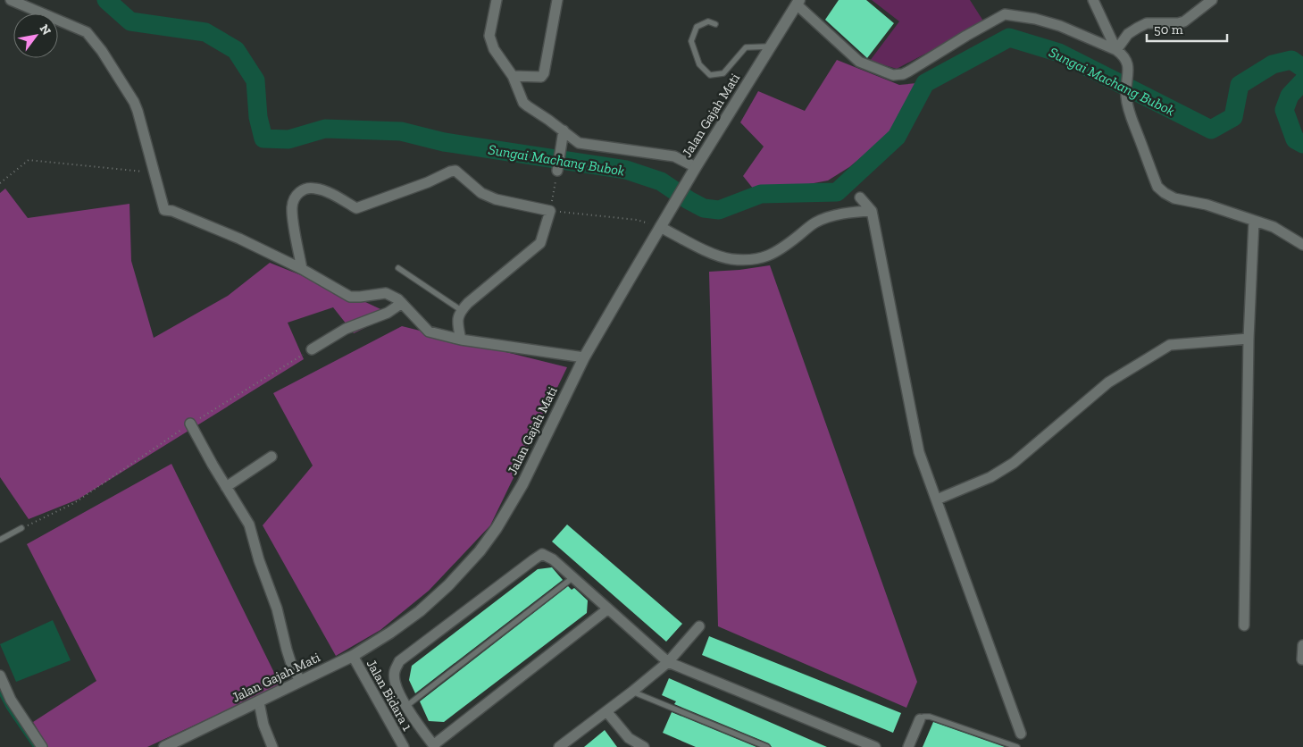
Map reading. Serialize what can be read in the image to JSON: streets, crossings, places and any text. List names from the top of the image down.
{
  "streets": {
    "main road": ["Jalan Gajah Mati"],
    "street": ["Jalan Bidara 1"]
  },
  "crossings": [
    ["Jalan Gajah Mati", "Jalan Bidara 1"]
  ],
  "water": ["Sungai Machang Bubok"],
  "scale_bar": "50 m",
  "north": "top right"
}
